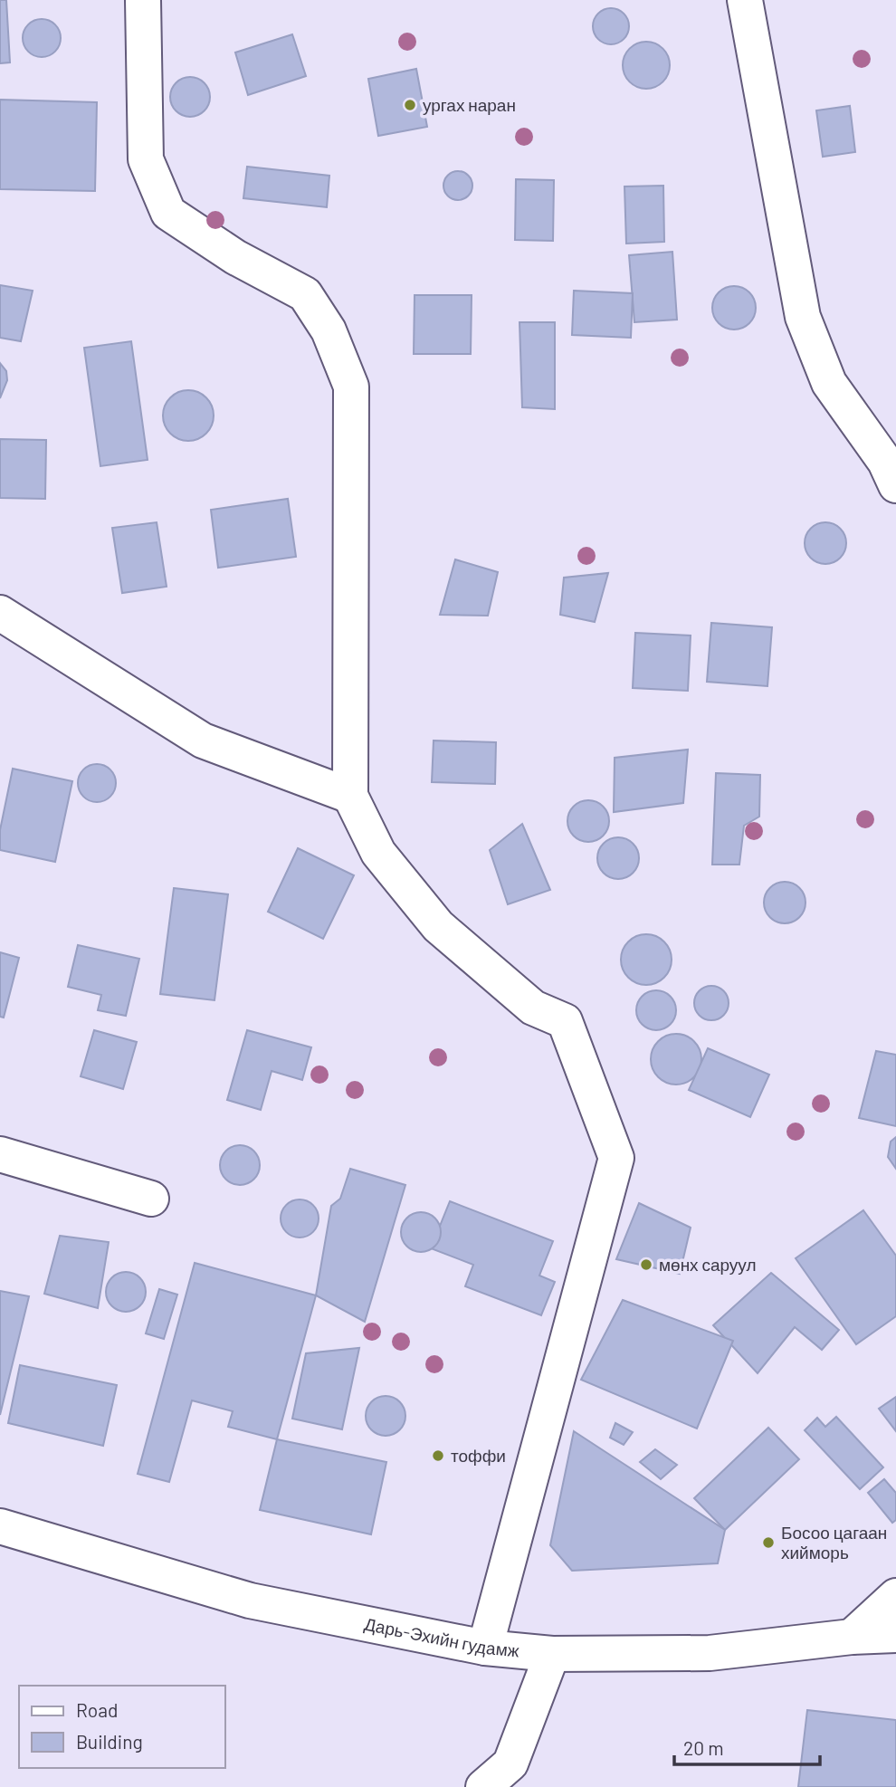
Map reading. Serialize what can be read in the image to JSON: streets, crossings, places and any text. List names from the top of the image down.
{
  "streets": {
    "street": ["Дарь-Эхийн гудамж"]
  },
  "places": [
    "ургах наран",
    "мөнх саруул",
    "тоффи",
    "Босоо цагаан хийморь"
  ],
  "legend": ["Road", "Building"],
  "scale_bar": "20 m"
}
